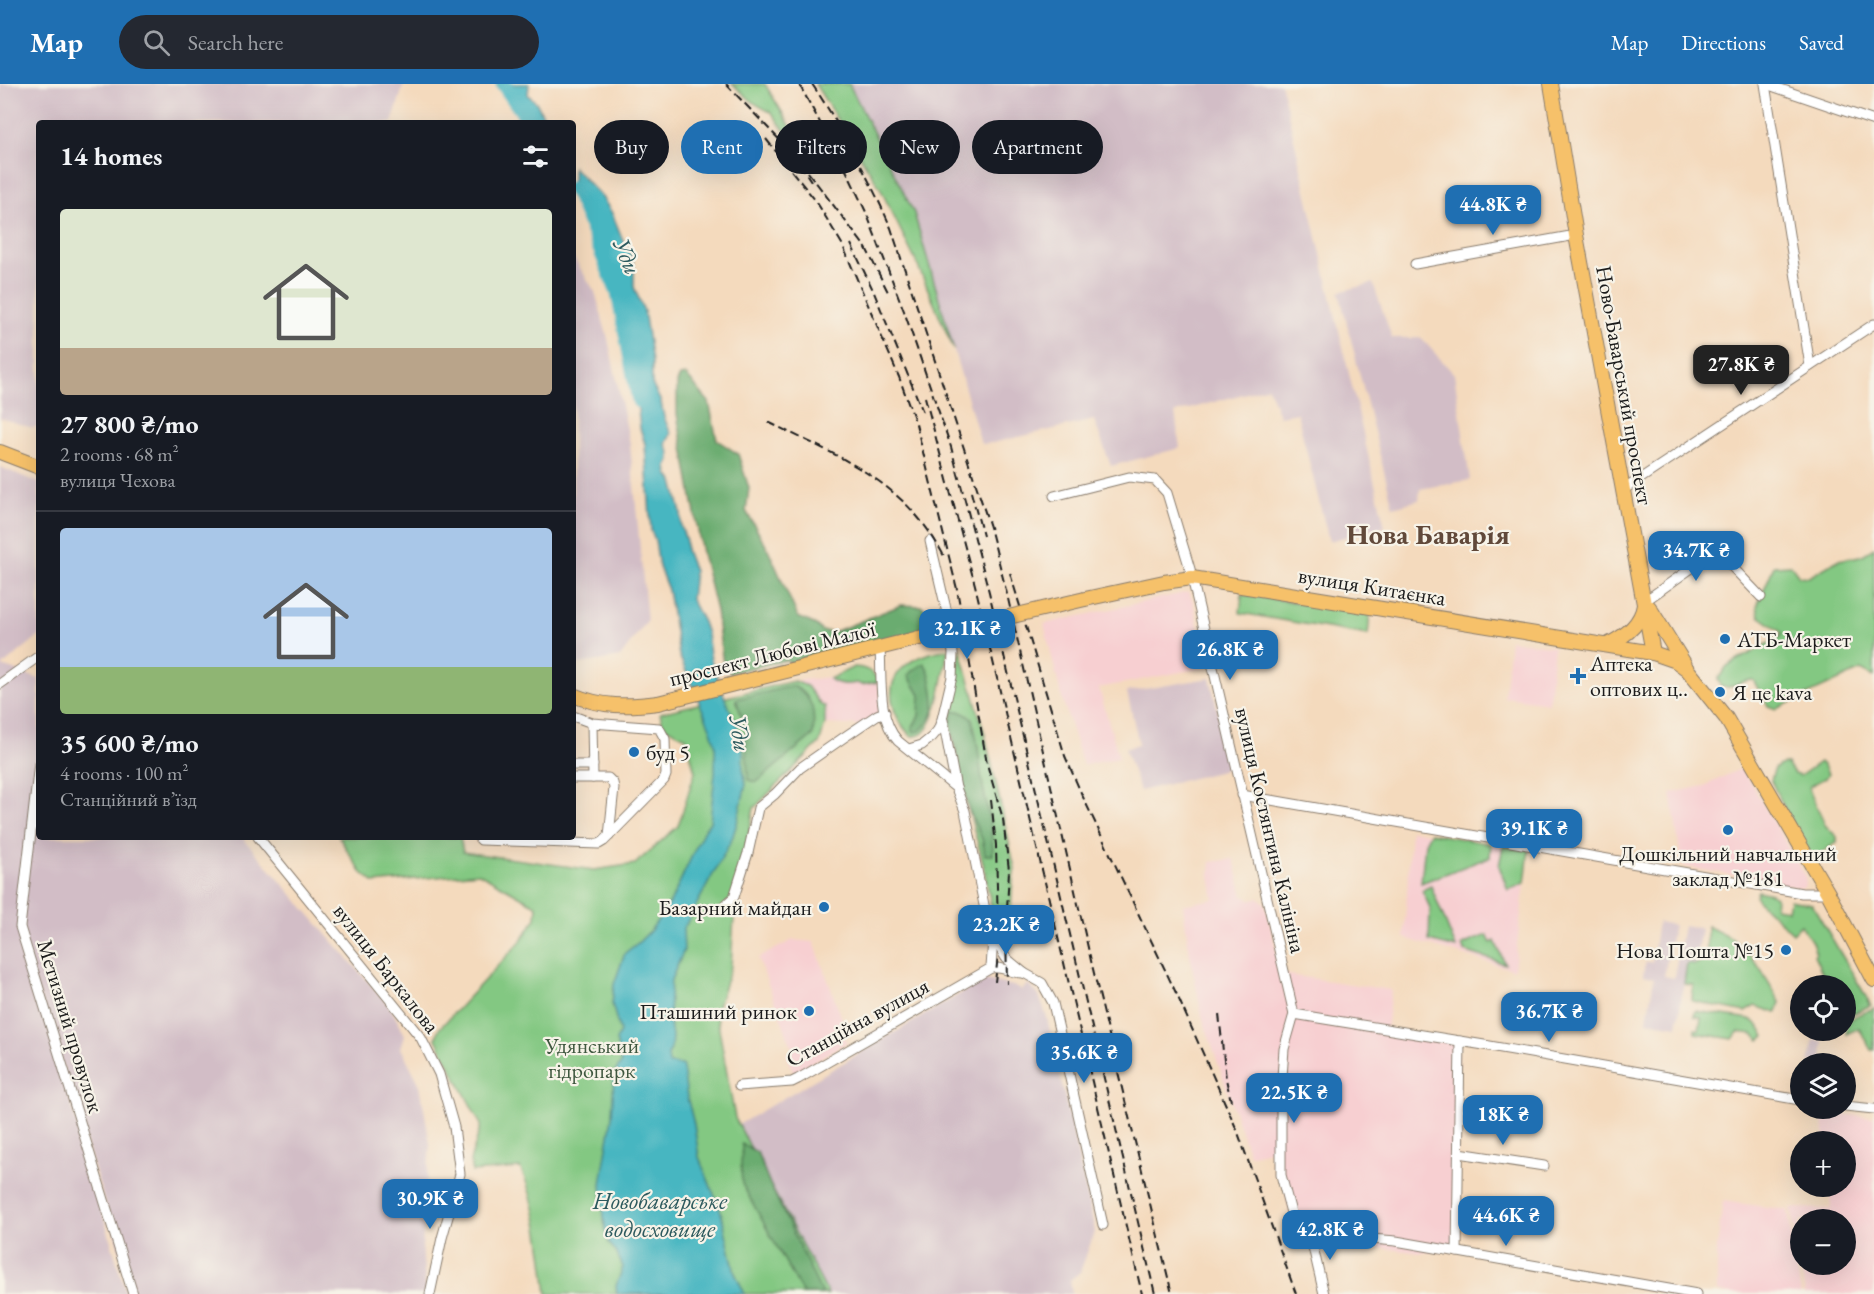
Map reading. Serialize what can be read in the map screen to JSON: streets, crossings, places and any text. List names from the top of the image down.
{
  "streets": {
    "main road": ["Ново-Баварський проспект", "вулиця Китаєнка", "проспект Любові Малої"],
    "street": [
      "вулиця Костянтина Калініна",
      "вулиця Баркалова",
      "Станційна вулиця",
      "Метизний провулок"
    ]
  },
  "crossings": [
    ["Ново-Баварський проспект", "вулиця Китаєнка"],
    ["вулиця Китаєнка", "проспект Любові Малої"],
    ["вулиця Китаєнка", "вулиця Костянтина Калініна"]
  ],
  "districts": ["Нова Баварія"],
  "water": ["Уди", "Новобаварське водосховище"],
  "parks": ["Удянський гідропарк"],
  "places": {
    "other": [
      "АТБ-Маркет",
      "Я це kava",
      "буд 5",
      "Дошкільний навчальний заклад №181",
      "Базарний майдан",
      "Нова Пошта №15",
      "Пташиний ринок"
    ],
    "health": ["Аптека оптових ц‥"]
  },
  "page": {
    "header": "Map",
    "search": "Search here",
    "nav": ["Map", "Directions", "Saved"],
    "chip": [
      "Buy",
      "Rent",
      "Filters",
      "New",
      "Apartment"
    ],
    "heading": "14 homes",
    "price": [
      "44.8K ₴",
      "27.8K ₴",
      "34.7K ₴",
      "32.1K ₴",
      "26.8K ₴",
      "39.1K ₴",
      "23.2K ₴",
      "36.7K ₴",
      "35.6K ₴",
      "22.5K ₴",
      "18K ₴",
      "30.9K ₴",
      "44.6K ₴",
      "42.8K ₴"
    ],
    "list": [
      {
        "name": "27 800 ₴/mo",
        "note": "2 rooms · 68 m² · вулиця Чехова"
      },
      {
        "name": "35 600 ₴/mo",
        "note": "4 rooms · 100 m² · Станційний в’їзд"
      }
    ],
    "map_buttons": ["+", "−"]
  }
}
